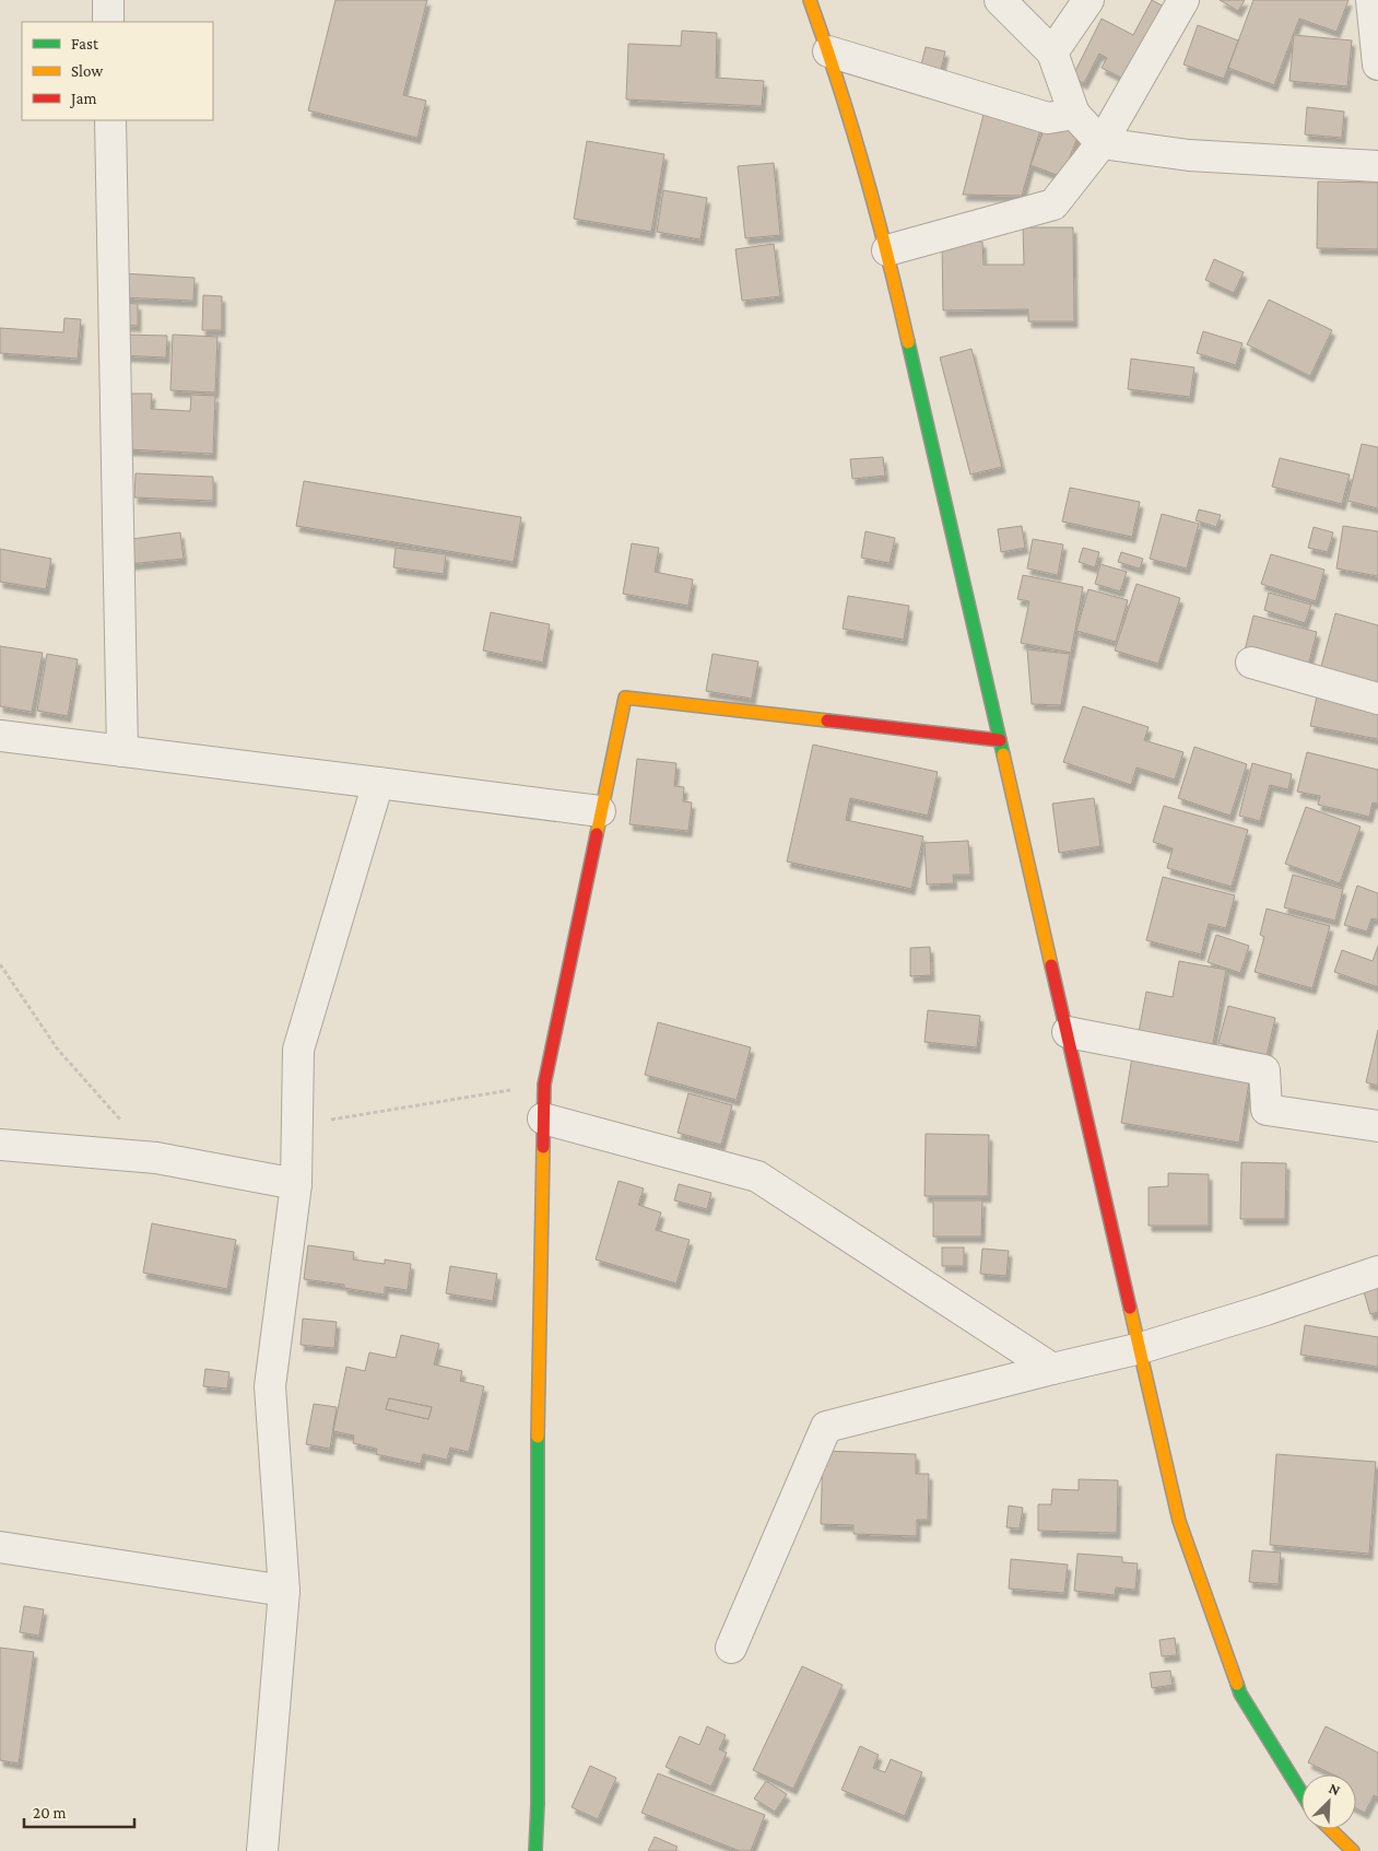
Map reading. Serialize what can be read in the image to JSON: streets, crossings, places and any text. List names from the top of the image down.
{
  "legend": ["Fast", "Slow", "Jam"],
  "scale_bar": "20 m",
  "north": "top right"
}
